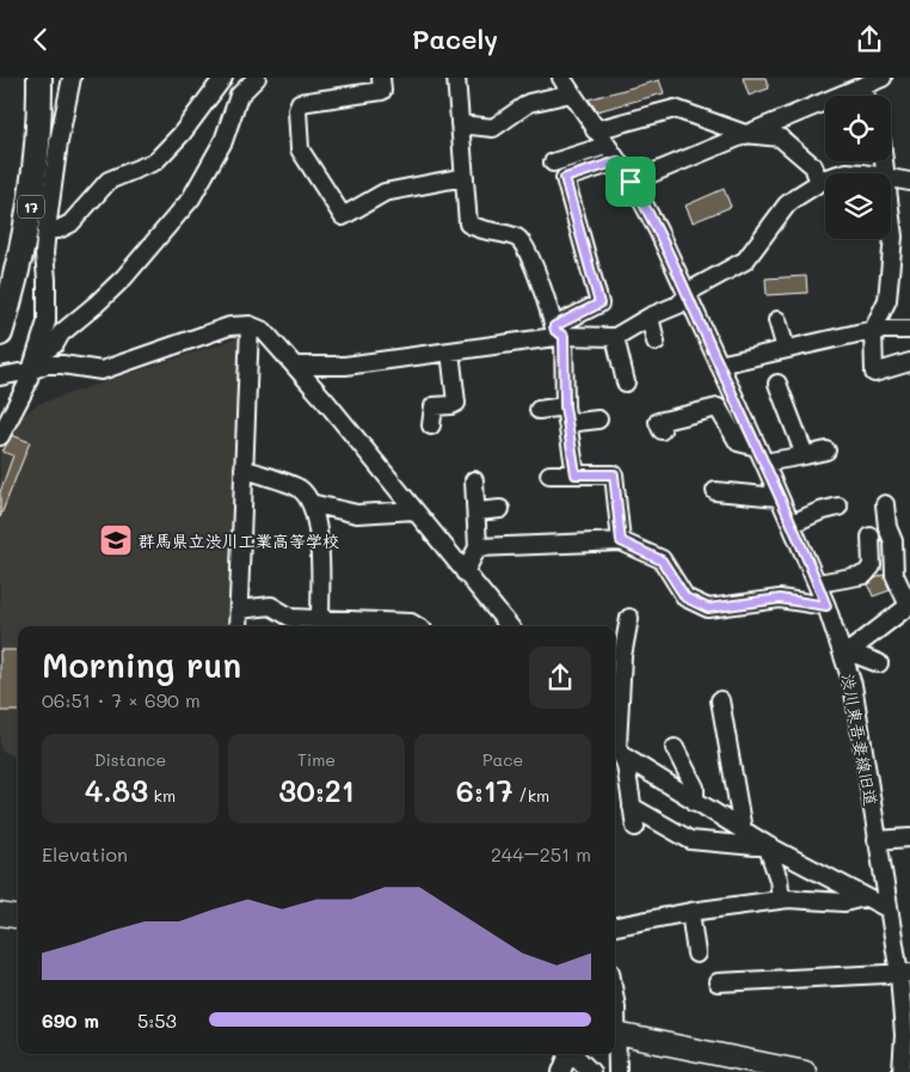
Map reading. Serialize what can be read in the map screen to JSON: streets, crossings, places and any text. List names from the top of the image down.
{
  "streets": {
    "highway": ["17"],
    "street": ["渋川東吾妻線旧道"]
  },
  "places": {
    "school or university": ["群馬県立渋川工業高等学校"]
  },
  "page": {
    "header": "Pacely",
    "heading": ["Morning run", "06:51 · 7 × 690 m"],
    "stats": [
      ["Distance", "4.83 km"],
      ["Time", "30:21"],
      ["Pace", "6:17 /km"]
    ],
    "chart": ["Elevation", "244–251 m"],
    "list": [
      {
        "name": "690 m",
        "note": "5:53"
      }
    ]
  }
}
